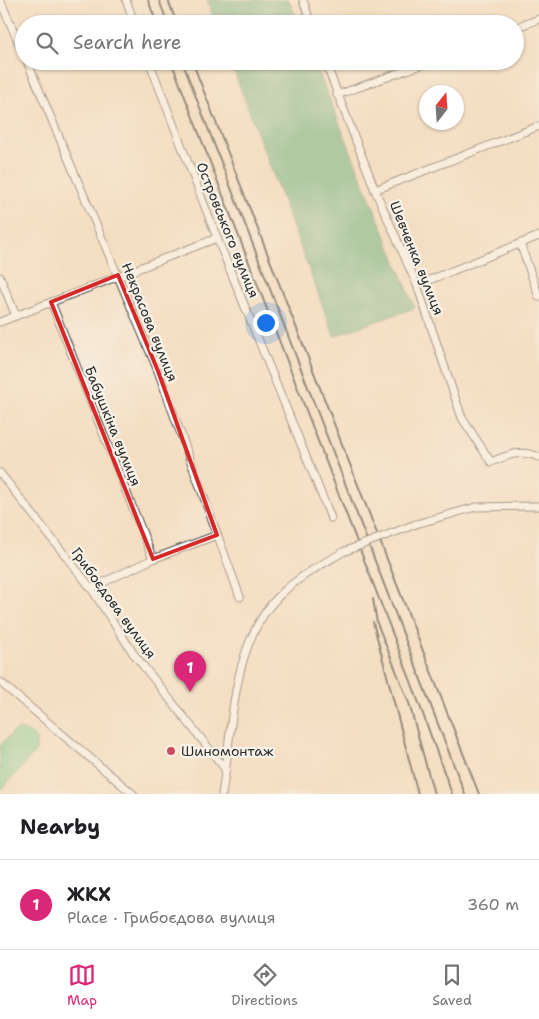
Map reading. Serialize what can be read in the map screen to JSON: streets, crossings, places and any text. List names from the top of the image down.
{
  "streets": {
    "street": [
      "Островського вулиця",
      "Шевченка вулиця",
      "Некрасова вулиця",
      "Бабушкіна вулиця",
      "Грибоєдова вулиця"
    ]
  },
  "places": ["Шиномонтаж"],
  "north": "top",
  "page": {
    "search": "Search here",
    "pins": "1",
    "heading": "Nearby",
    "list": [
      {
        "mark": "1",
        "name": "ЖКХ",
        "note": "Place · Грибоєдова вулиця",
        "value": "360 m"
      }
    ],
    "nav": ["Map", "Directions", "Saved"]
  }
}
